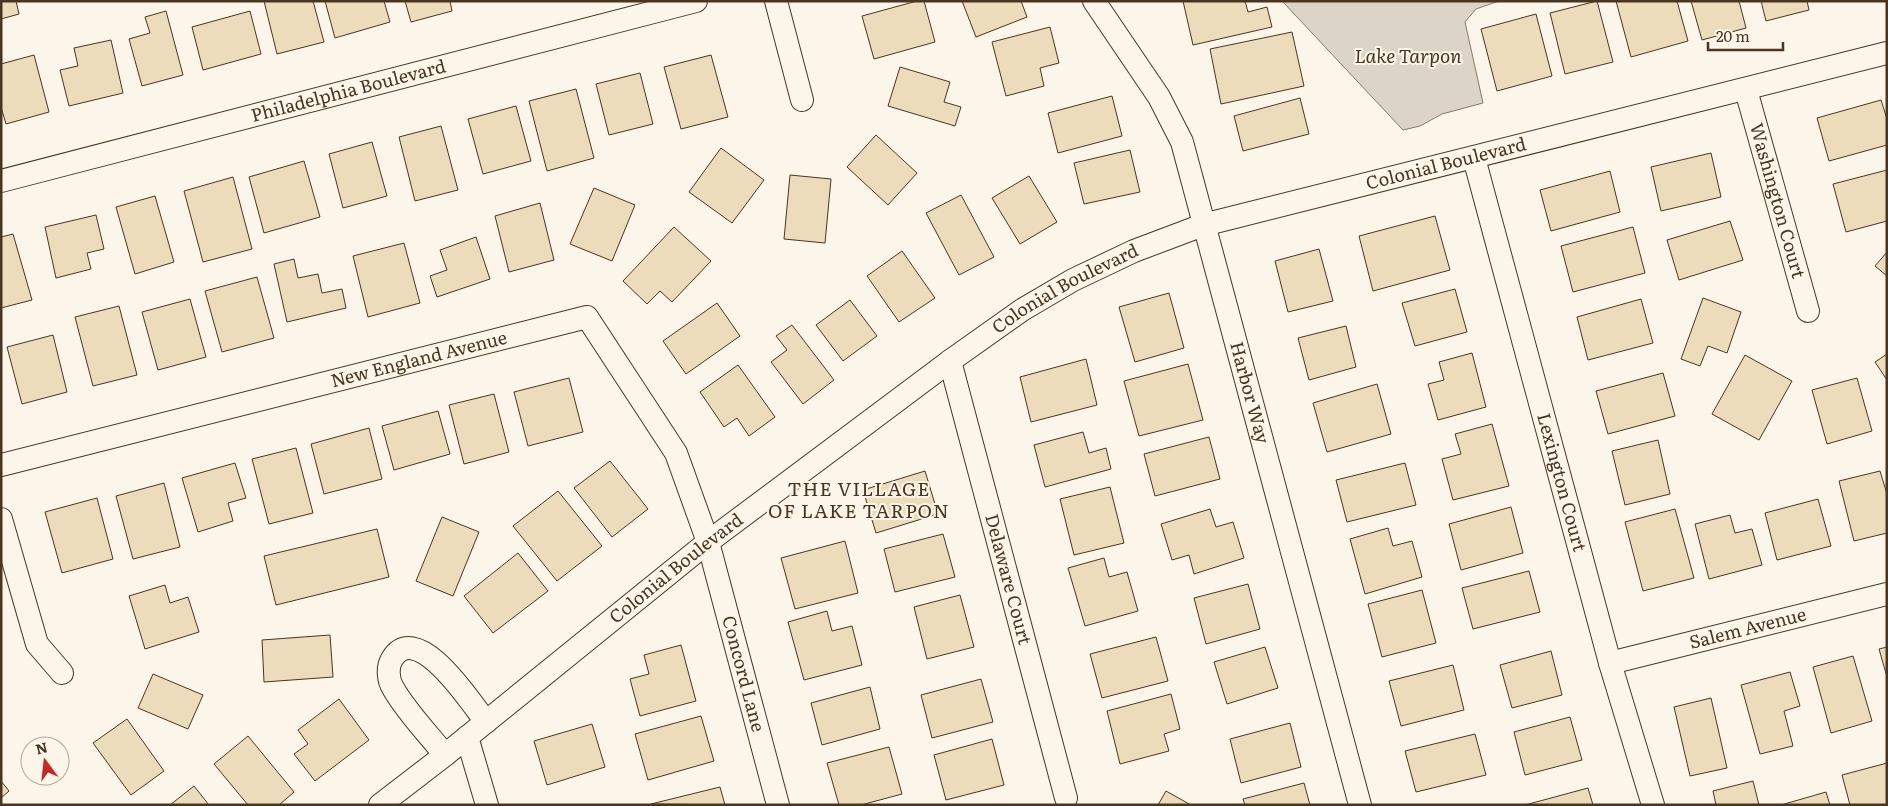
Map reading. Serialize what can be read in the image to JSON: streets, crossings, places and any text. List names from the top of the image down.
{
  "streets": {
    "street": [
      "Philadelphia Boulevard",
      "Colonial Boulevard",
      "Washington Court",
      "New England Avenue",
      "Harbor Way",
      "Lexington Court",
      "Delaware Court",
      "Salem Avenue",
      "Concord Lane"
    ]
  },
  "crossings": [
    ["Colonial Boulevard", "Washington Court"],
    ["Colonial Boulevard", "New England Avenue"],
    ["Colonial Boulevard", "Harbor Way"],
    ["Colonial Boulevard", "Lexington Court"],
    ["Colonial Boulevard", "Delaware Court"],
    ["Colonial Boulevard", "Concord Lane"],
    ["New England Avenue", "Concord Lane"],
    ["Lexington Court", "Salem Avenue"]
  ],
  "districts": ["THE VILLAGE OF LAKE TARPON"],
  "water": ["Lake Tarpon"],
  "scale_bar": "20 m",
  "north": "top"
}
